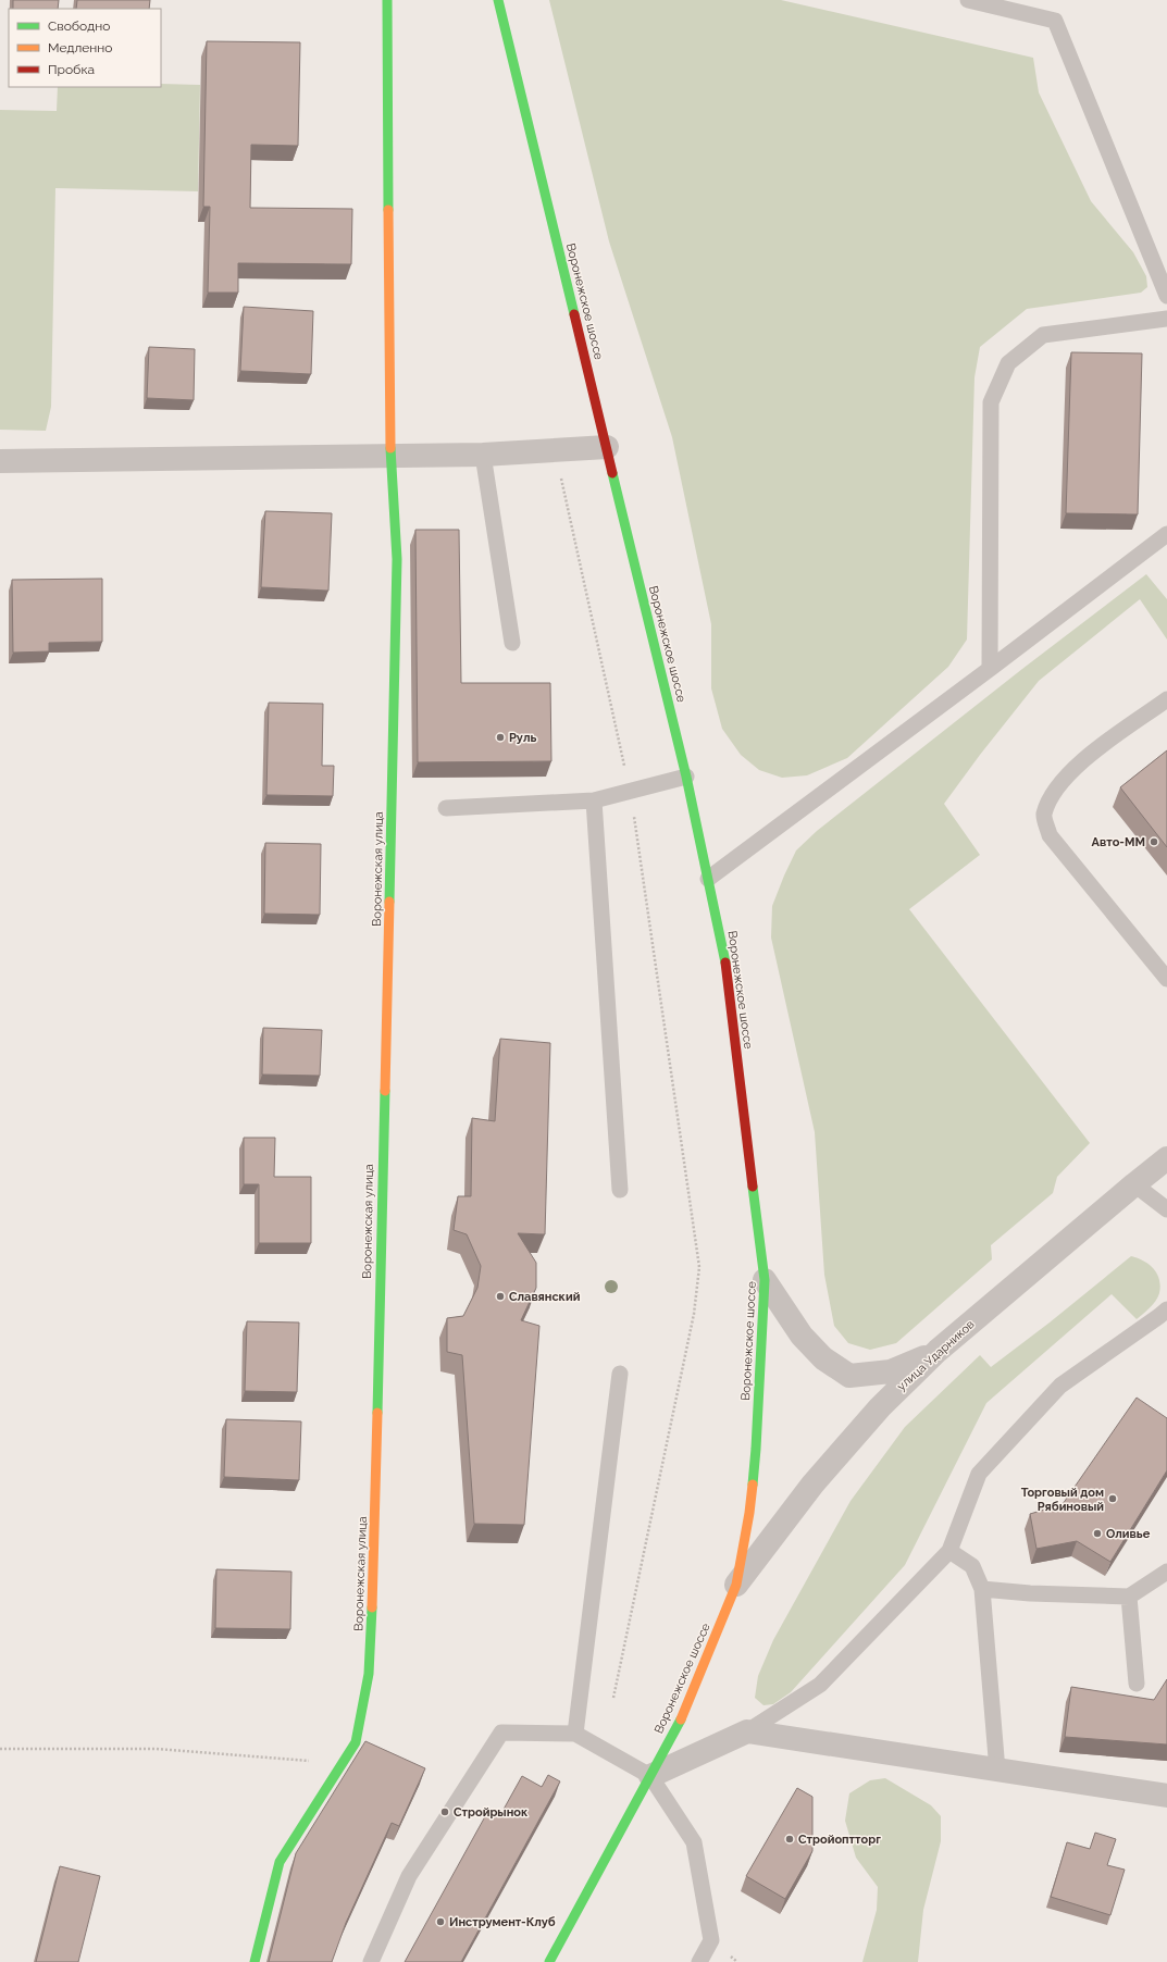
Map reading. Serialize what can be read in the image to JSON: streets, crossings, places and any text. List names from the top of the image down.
{
  "streets": {
    "main road": ["Воронежское шоссе", "Воронежская улица"],
    "street": ["улица Ударников"]
  },
  "crossings": [
    ["Воронежское шоссе", "улица Ударников"]
  ],
  "places": [
    "Руль",
    "Авто-ММ",
    "Славянский",
    "Торговый дом Рябиновый",
    "Оливье",
    "Стройрынок",
    "Стройоптторг",
    "Инструмент-Клуб"
  ],
  "legend": ["Свободно", "Медленно", "Пробка"]
}
